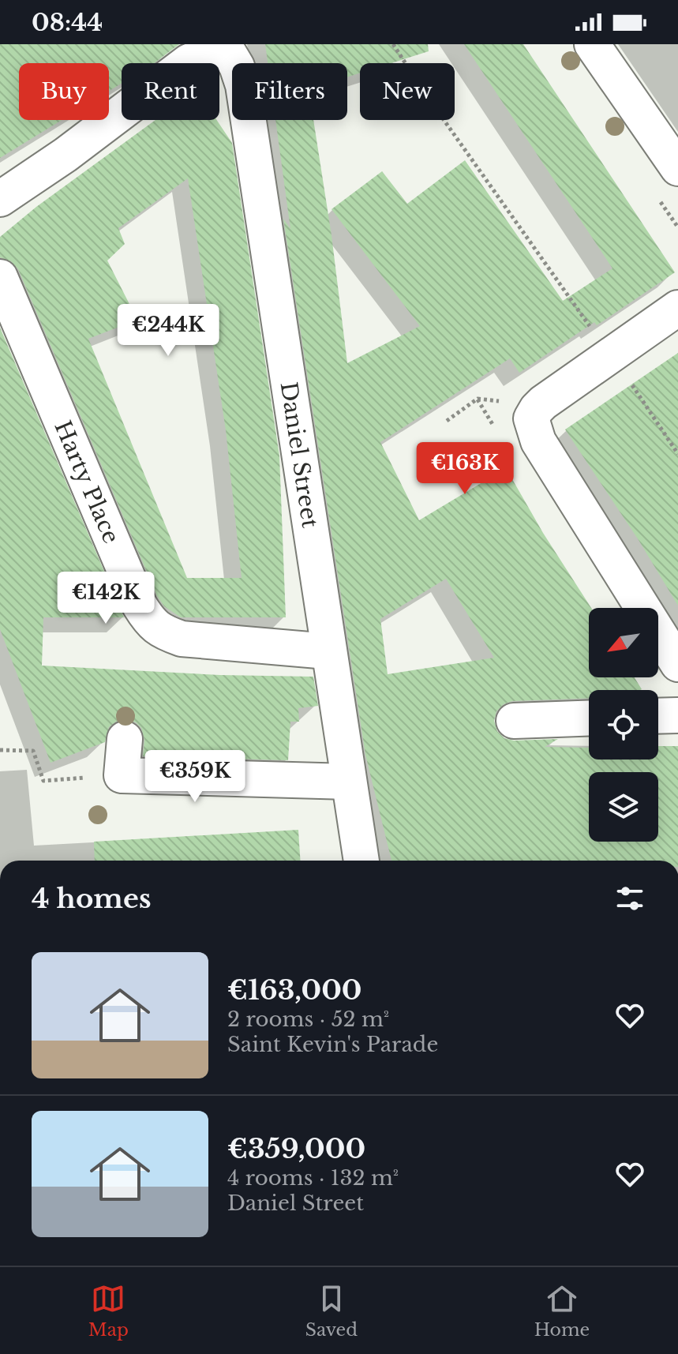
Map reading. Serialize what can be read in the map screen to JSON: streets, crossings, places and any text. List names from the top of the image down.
{
  "streets": {
    "street": ["Daniel Street", "Harty Place"]
  },
  "crossings": [
    ["Daniel Street", "Harty Place"]
  ],
  "north": "bottom left",
  "page": {
    "status": "08:44",
    "chip": [
      "Buy",
      "Rent",
      "Filters",
      "New"
    ],
    "price": [
      "€244K",
      "€163K",
      "€142K",
      "€359K"
    ],
    "heading": "4 homes",
    "list": [
      {
        "name": "€163,000",
        "note": "2 rooms · 52 m² · Saint Kevin's Parade"
      },
      {
        "name": "€359,000",
        "note": "4 rooms · 132 m² · Daniel Street"
      }
    ],
    "tabs": ["Map", "Saved", "Home"]
  }
}
